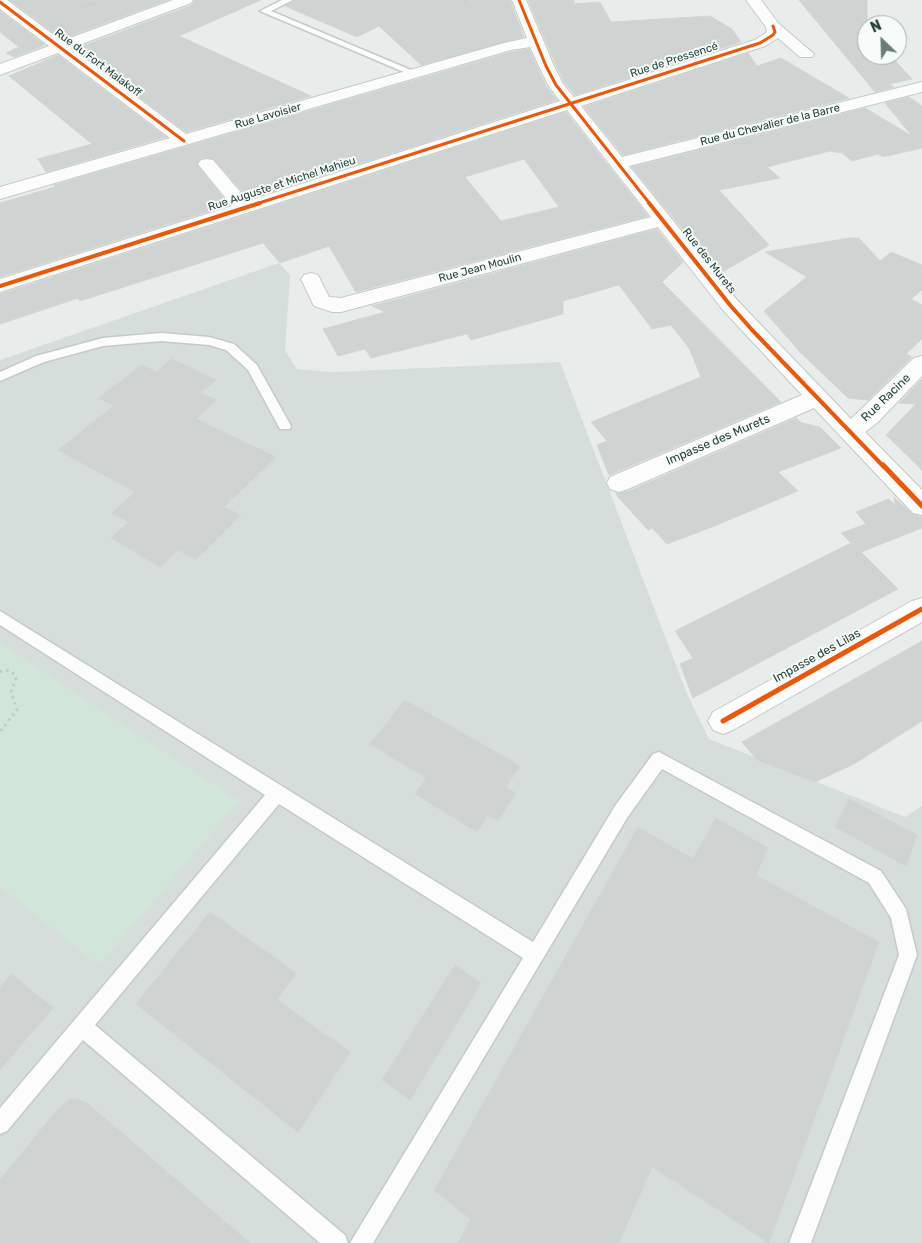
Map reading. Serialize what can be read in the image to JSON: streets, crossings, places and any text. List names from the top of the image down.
{
  "streets": {
    "street": [
      "Rue de Pressencé",
      "Rue du Fort Malakoff",
      "Rue Lavoisier",
      "Rue du Chevalier de la Barre",
      "Rue Auguste et Michel Mahieu",
      "Rue des Murets",
      "Rue Jean Moulin",
      "Rue Racine",
      "Impasse des Murets",
      "Impasse des Lilas"
    ]
  },
  "crossings": [
    ["Rue de Pressencé", "Rue Auguste et Michel Mahieu"],
    ["Rue de Pressencé", "Rue des Murets"],
    ["Rue du Fort Malakoff", "Rue Lavoisier"],
    ["Rue Lavoisier", "Rue des Murets"],
    ["Rue du Chevalier de la Barre", "Rue des Murets"],
    ["Rue Auguste et Michel Mahieu", "Rue des Murets"],
    ["Rue des Murets", "Rue Jean Moulin"],
    ["Rue des Murets", "Rue Racine"],
    ["Rue des Murets", "Impasse des Murets"]
  ],
  "north": "top left"
}
